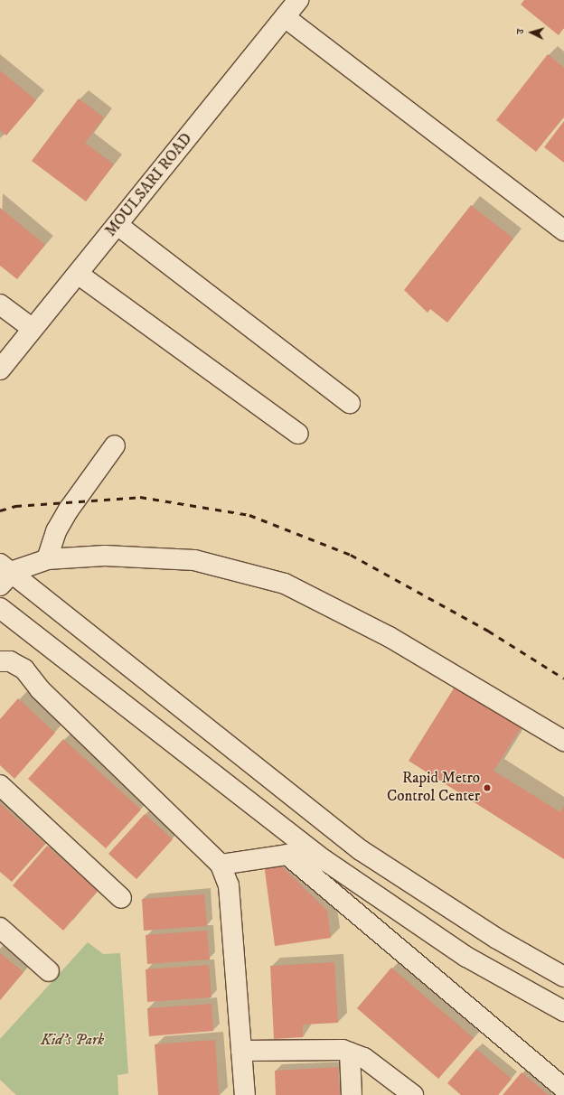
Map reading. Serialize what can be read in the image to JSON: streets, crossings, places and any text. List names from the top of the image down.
{
  "streets": {
    "street": ["MOULSARI ROAD"]
  },
  "parks": ["Kid's Park"],
  "places": ["Rapid Metro Control Center"],
  "north": "left"
}
